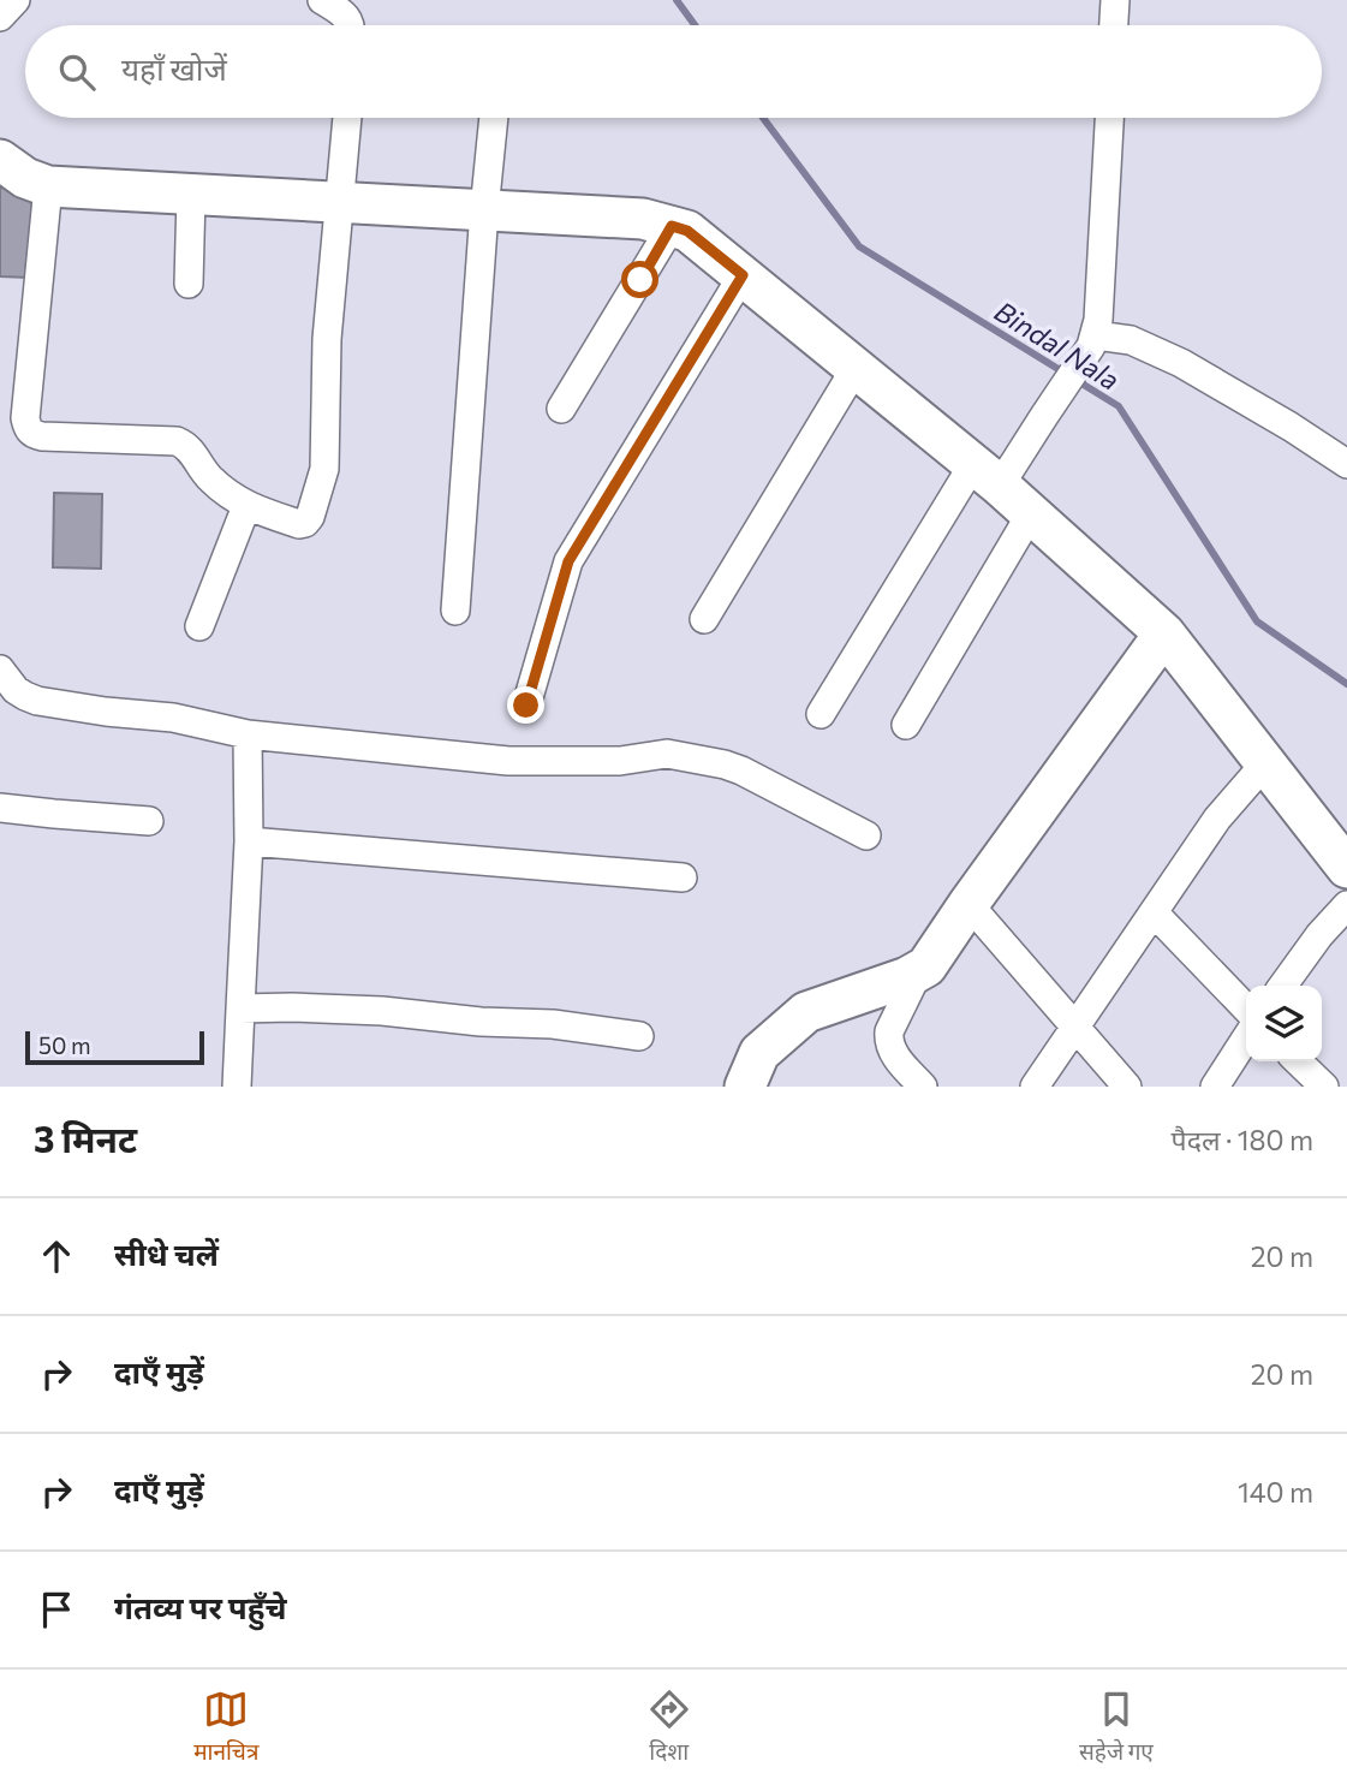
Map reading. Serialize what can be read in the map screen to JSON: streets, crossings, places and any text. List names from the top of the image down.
{
  "water": ["Bindal Nala"],
  "scale_bar": "50 m",
  "page": {
    "search": "यहाँ खोजें",
    "scale": "50 m",
    "heading": ["3 मिनट", "पैदल · 180 m"],
    "list": [
      ["सीधे चलें", "20 m"],
      ["दाएँ मुड़ें", "20 m"],
      ["दाएँ मुड़ें", "140 m"],
      "गंतव्य पर पहुँचे"
    ],
    "nav": ["मानचित्र", "दिशा", "सहेजे गए"]
  }
}
